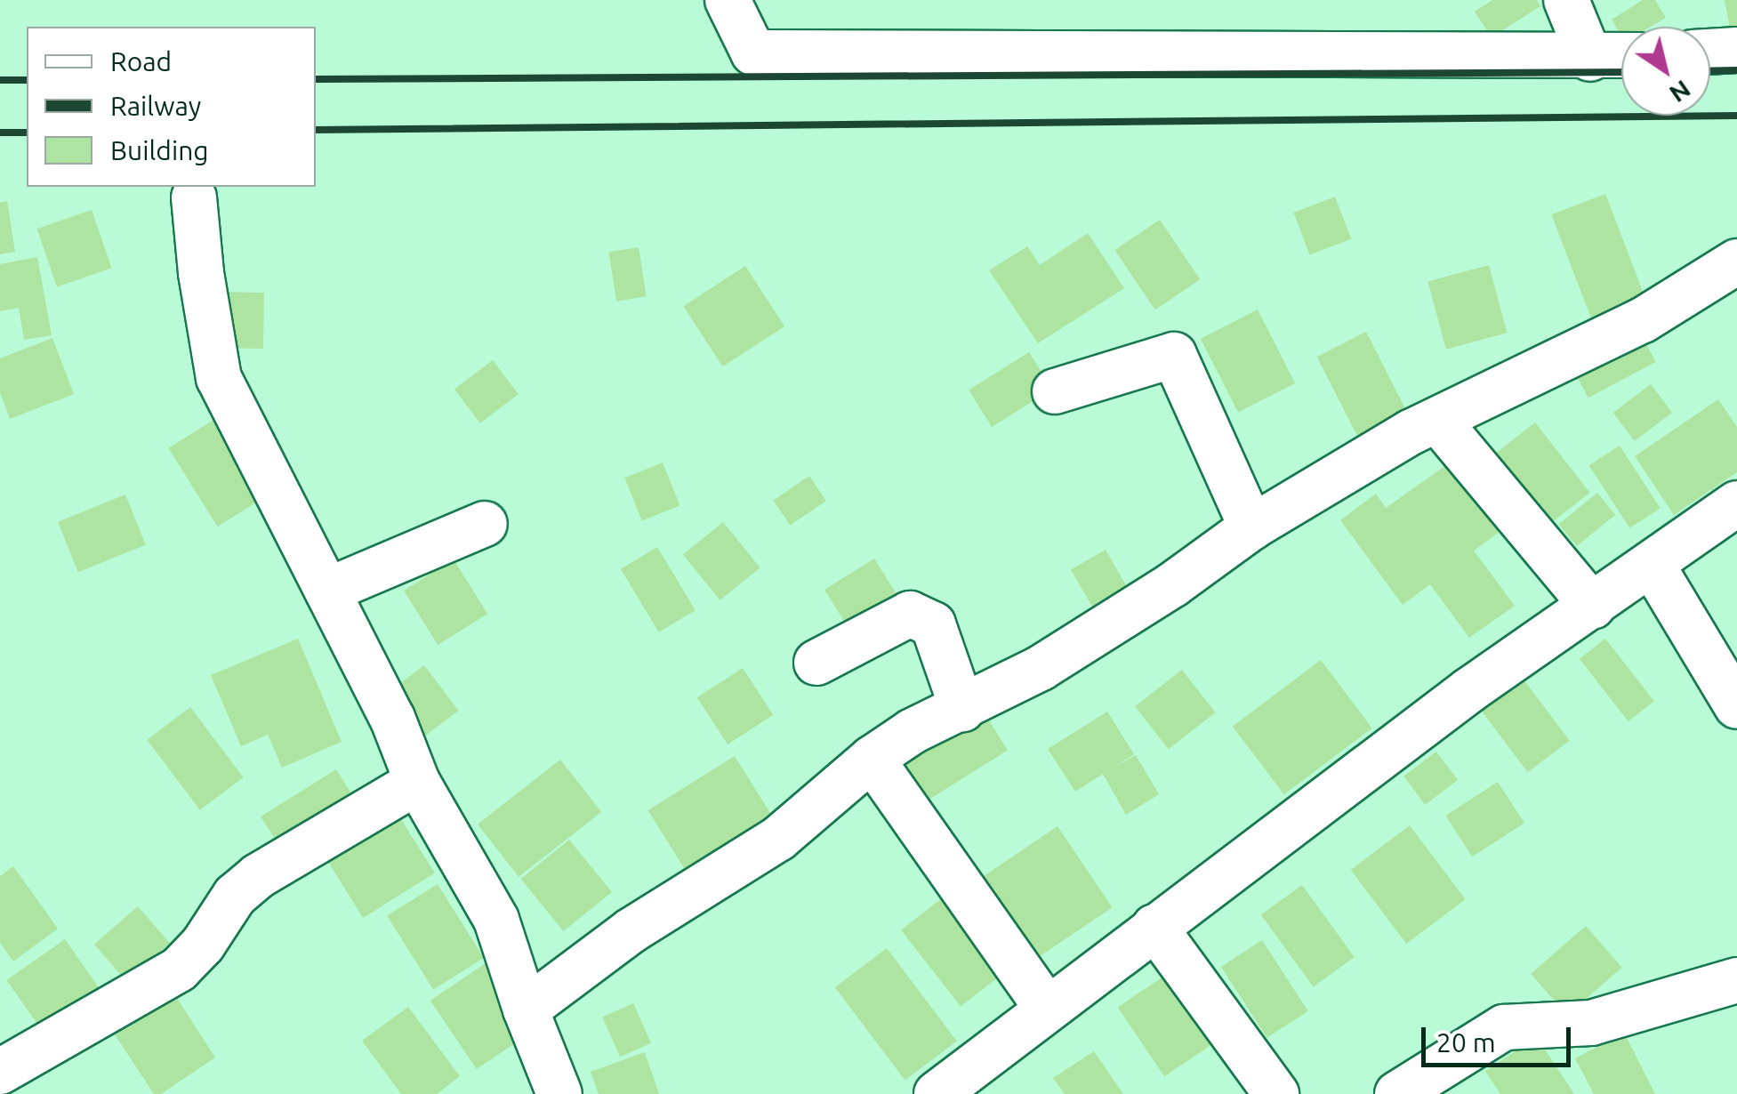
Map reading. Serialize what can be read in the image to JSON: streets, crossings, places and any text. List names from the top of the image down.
{
  "legend": ["Road", "Railway", "Building"],
  "scale_bar": "20 m",
  "north": "bottom right"
}
